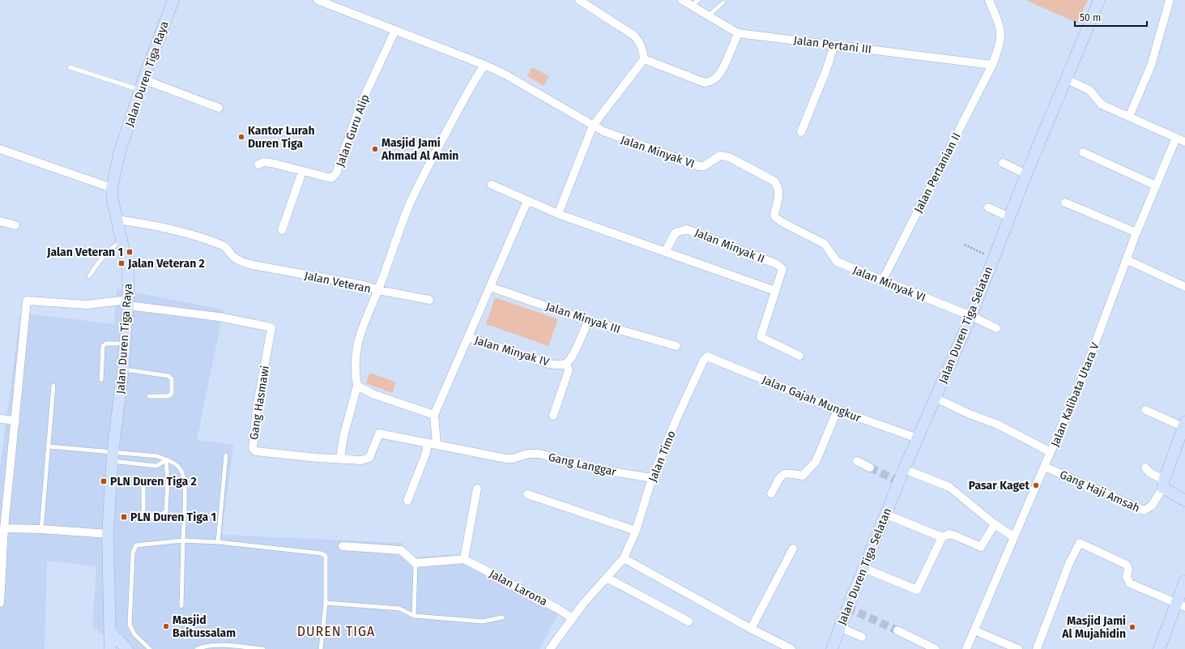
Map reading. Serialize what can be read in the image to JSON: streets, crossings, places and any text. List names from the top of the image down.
{
  "streets": {
    "street": [
      "Jalan Pertani III",
      "Jalan Duren Tiga Raya",
      "Jalan Guru Alip",
      "Jalan Minyak VI",
      "Jalan Pertanian II",
      "Jalan Minyak II",
      "Jalan Veteran",
      "Jalan Minyak III",
      "Jalan Duren Tiga Selatan",
      "Jalan Minyak IV",
      "Jalan Kalibata Utara V",
      "Jalan Gajah Mungkur",
      "Gang Hasmawi",
      "Jalan Timo",
      "Gang Langgar",
      "Gang Haji Amsah",
      "Jalan Larona"
    ]
  },
  "crossings": [
    ["Jalan Pertani III", "Jalan Pertanian II"],
    ["Jalan Duren Tiga Raya", "Jalan Veteran"],
    ["Jalan Duren Tiga Raya", "Gang Hasmawi"],
    ["Jalan Minyak VI", "Jalan Pertanian II"],
    ["Jalan Minyak VI", "Jalan Duren Tiga Selatan"],
    ["Jalan Minyak III", "Jalan Minyak IV"],
    ["Jalan Duren Tiga Selatan", "Jalan Gajah Mungkur"],
    ["Jalan Kalibata Utara V", "Gang Haji Amsah"],
    ["Jalan Gajah Mungkur", "Jalan Timo"],
    ["Gang Hasmawi", "Gang Langgar"],
    ["Jalan Timo", "Gang Langgar"],
    ["Jalan Timo", "Jalan Larona"]
  ],
  "districts": ["DUREN TIGA"],
  "places": {
    "other": [
      "Kantor Lurah Duren Tiga",
      "Masjid Jami Ahmad Al Amin",
      "Pasar Kaget",
      "Masjid Baitussalam",
      "Masjid Jami Al Mujahidin"
    ],
    "transit": [
      "Jalan Veteran 1",
      "Jalan Veteran 2",
      "PLN Duren Tiga 2",
      "PLN Duren Tiga 1"
    ]
  },
  "scale_bar": "50 m"
}
